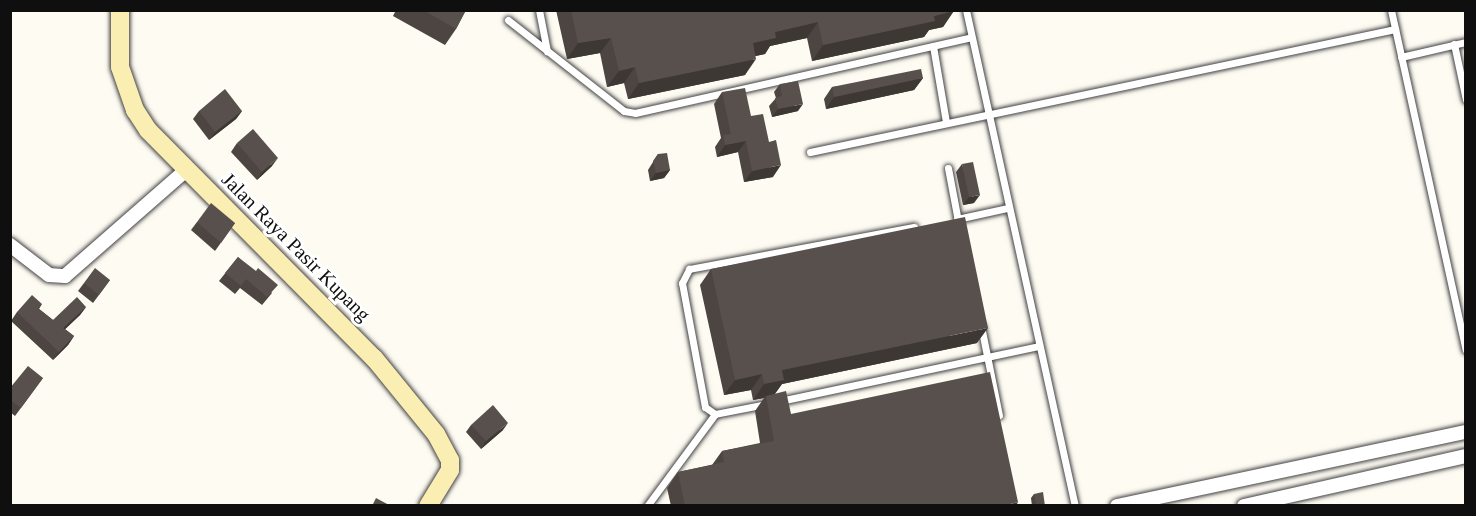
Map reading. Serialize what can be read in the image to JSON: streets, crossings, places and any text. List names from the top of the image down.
{
  "streets": {
    "street": ["Jalan Raya Pasir Kupang"]
  }
}
